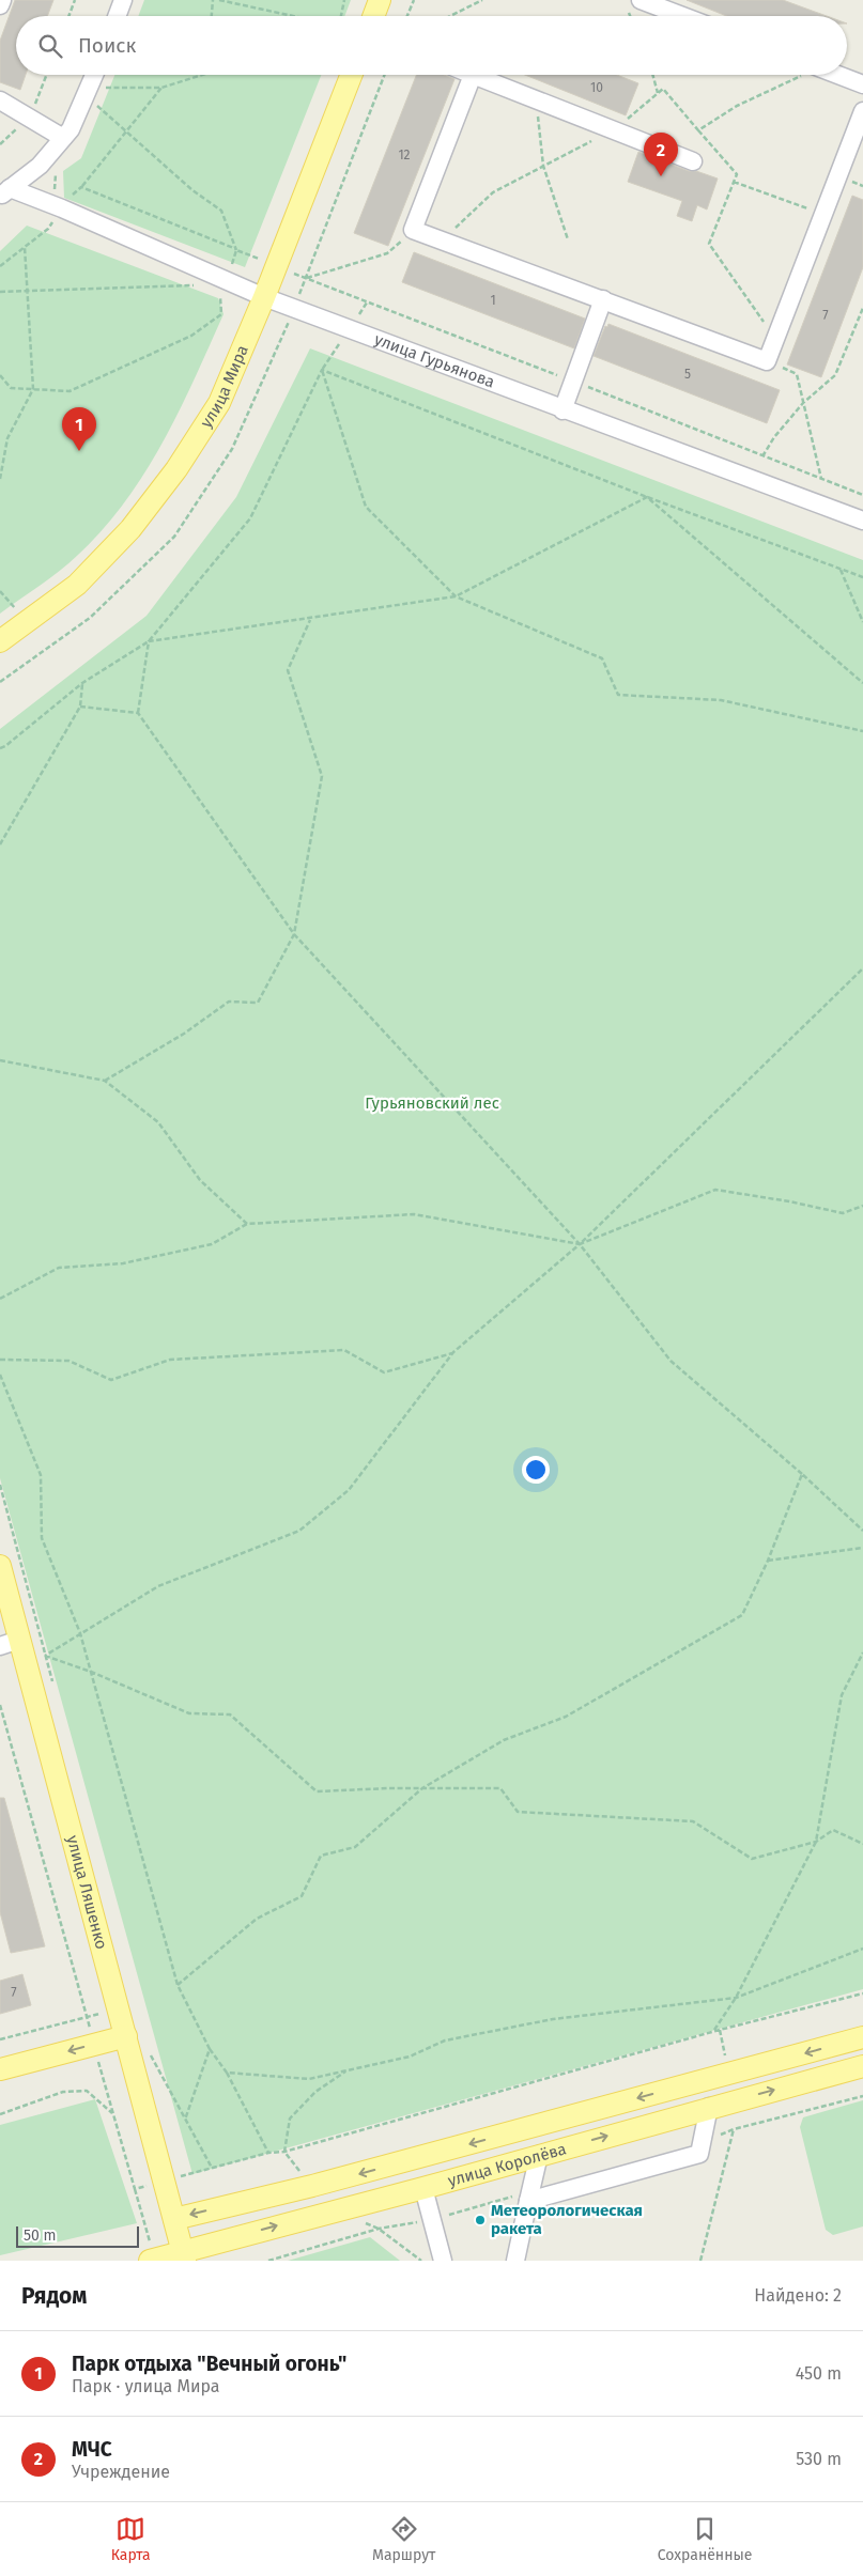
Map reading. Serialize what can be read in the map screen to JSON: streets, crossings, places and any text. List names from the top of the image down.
{
  "streets": {
    "main road": ["улица Мира", "улица Ляшенко", "улица Королёва"],
    "street": ["улица Гурьянова"]
  },
  "crossings": [
    ["улица Гурьянова", "улица Мира"],
    ["улица Ляшенко", "улица Королёва"]
  ],
  "parks": ["Гурьяновский лес"],
  "places": ["Метеорологическая ракета"],
  "house_numbers": [
    "10",
    "12",
    "1",
    "7",
    "5",
    "7"
  ],
  "scale_bar": "50 m",
  "page": {
    "search": "Поиск",
    "pins": ["2", "1"],
    "scale": "50 m",
    "heading": ["Рядом", "Найдено: 2"],
    "list": [
      {
        "mark": "1",
        "name": "Парк отдыха \"Вечный огонь\"",
        "note": "Парк · улица Мира",
        "value": "450 m"
      },
      {
        "mark": "2",
        "name": "МЧС",
        "note": "Учреждение",
        "value": "530 m"
      }
    ],
    "nav": ["Карта", "Маршрут", "Сохранённые"]
  }
}
